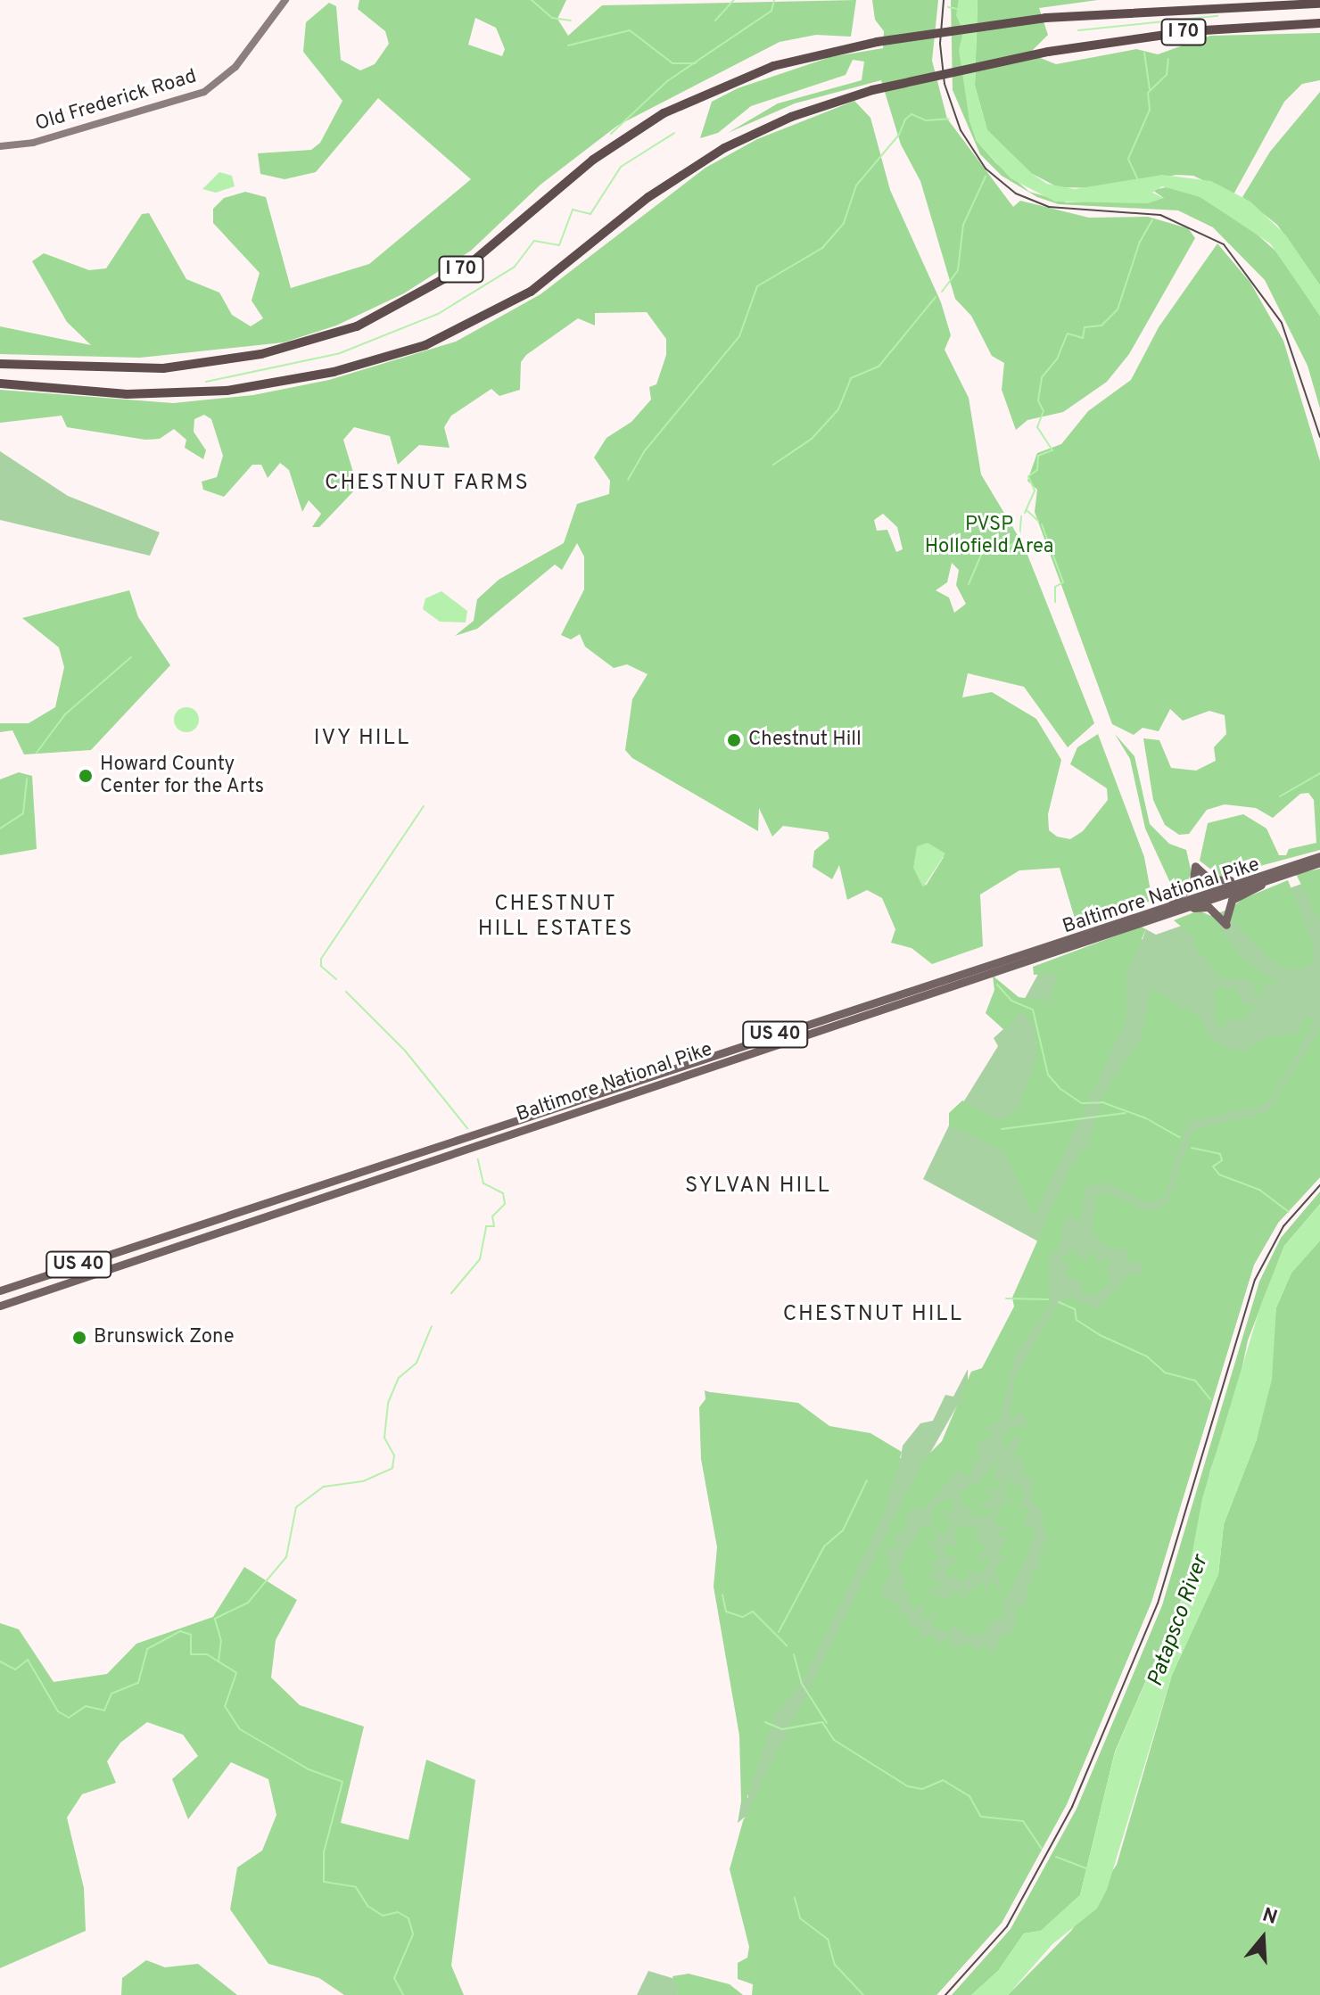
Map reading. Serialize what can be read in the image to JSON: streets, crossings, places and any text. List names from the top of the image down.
{
  "streets": {
    "highway": ["I 70"],
    "main road": ["Baltimore National Pike", "US 40"],
    "street": ["Old Frederick Road"]
  },
  "districts": [
    "CHESTNUT FARMS",
    "IVY HILL",
    "CHESTNUT HILL ESTATES",
    "SYLVAN HILL",
    "CHESTNUT HILL"
  ],
  "water": ["Patapsco River"],
  "parks": ["PVSP Hollofield Area"],
  "places": ["Chestnut Hill", "Howard County Center for the Arts", "Brunswick Zone"],
  "north": "top"
}
